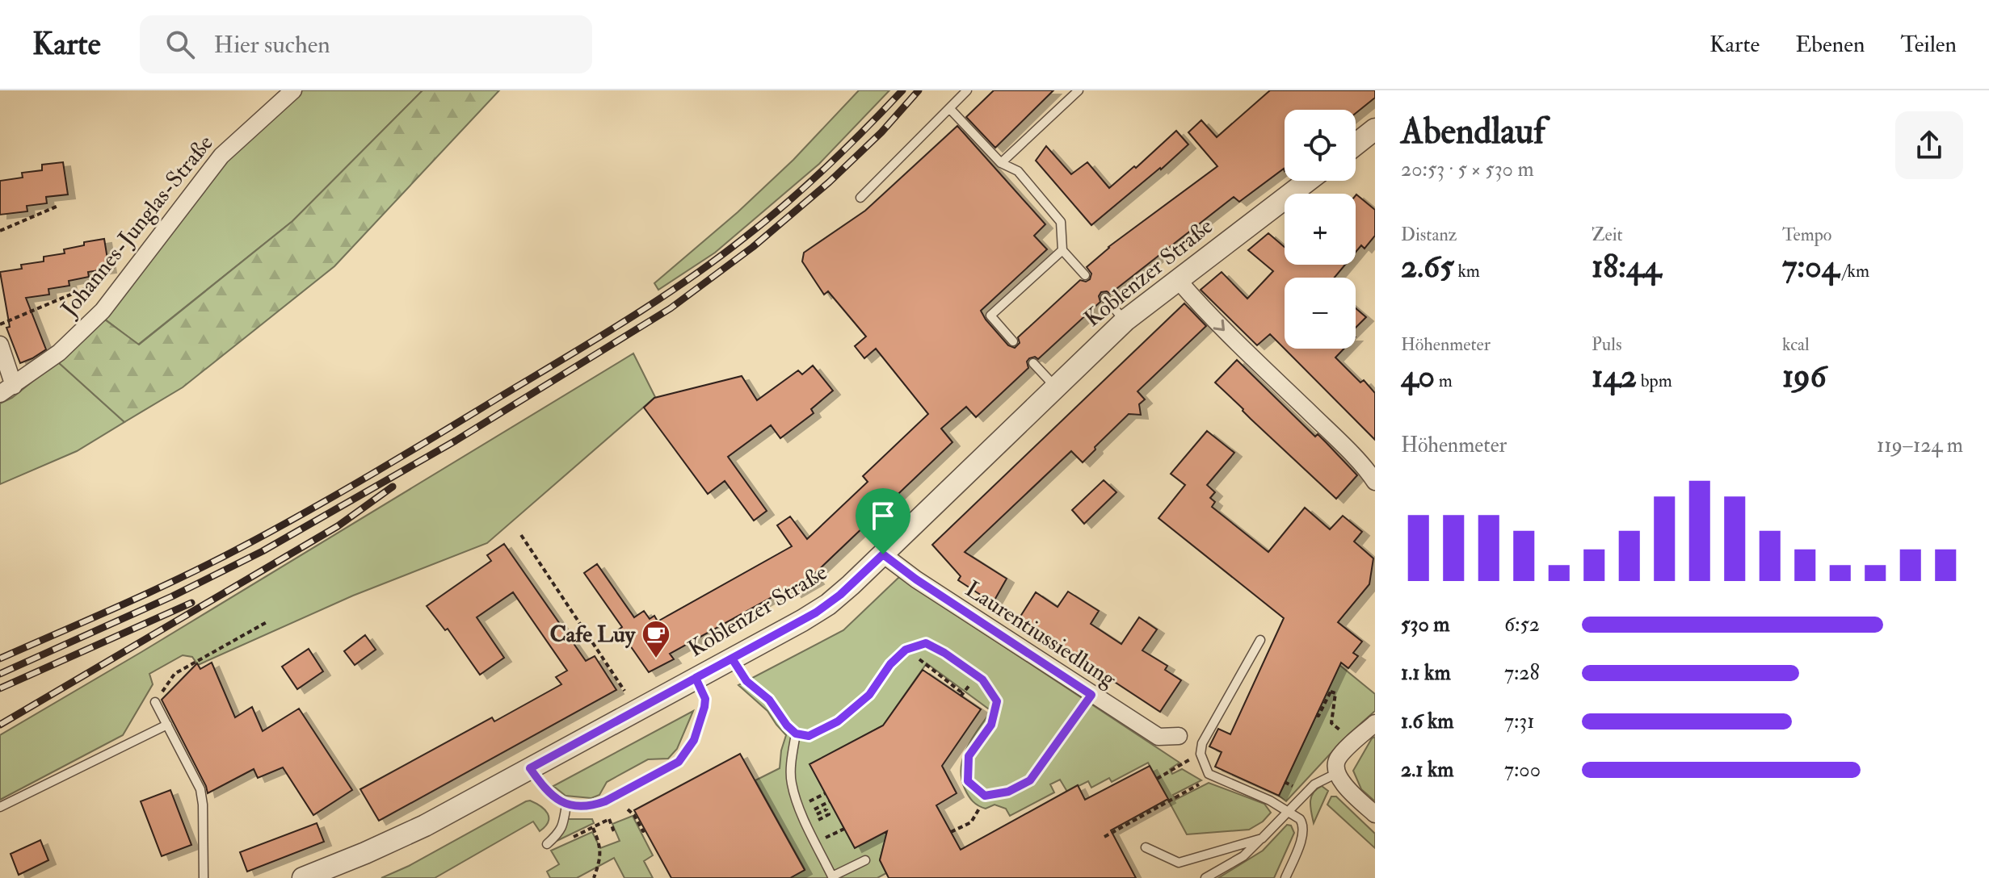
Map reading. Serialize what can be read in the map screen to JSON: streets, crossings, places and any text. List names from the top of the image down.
{
  "streets": {
    "street": ["Johannes-Junglas-Straße", "Koblenzer Straße", "Laurentiussiedlung"]
  },
  "crossings": [
    ["Koblenzer Straße", "Laurentiussiedlung"]
  ],
  "places": {
    "cafe": ["Cafe Luy"]
  },
  "page": {
    "header": "Karte",
    "search": "Hier suchen",
    "nav": ["Karte", "Ebenen", "Teilen"],
    "heading": ["Abendlauf", "20:53 · 5 × 530 m"],
    "map_buttons": ["+", "−"],
    "stats": [
      ["Distanz", "2.65 km"],
      ["Zeit", "18:44"],
      ["Tempo", "7:04 /km"],
      ["Höhenmeter", "40 m"],
      ["Puls", "142 bpm"],
      ["kcal", "196"]
    ],
    "chart": ["Höhenmeter", "119–124 m"],
    "list": [
      {
        "name": "530 m",
        "note": "6:52"
      },
      {
        "name": "1.1 km",
        "note": "7:28"
      },
      {
        "name": "1.6 km",
        "note": "7:31"
      },
      {
        "name": "2.1 km",
        "note": "7:00"
      }
    ]
  }
}
